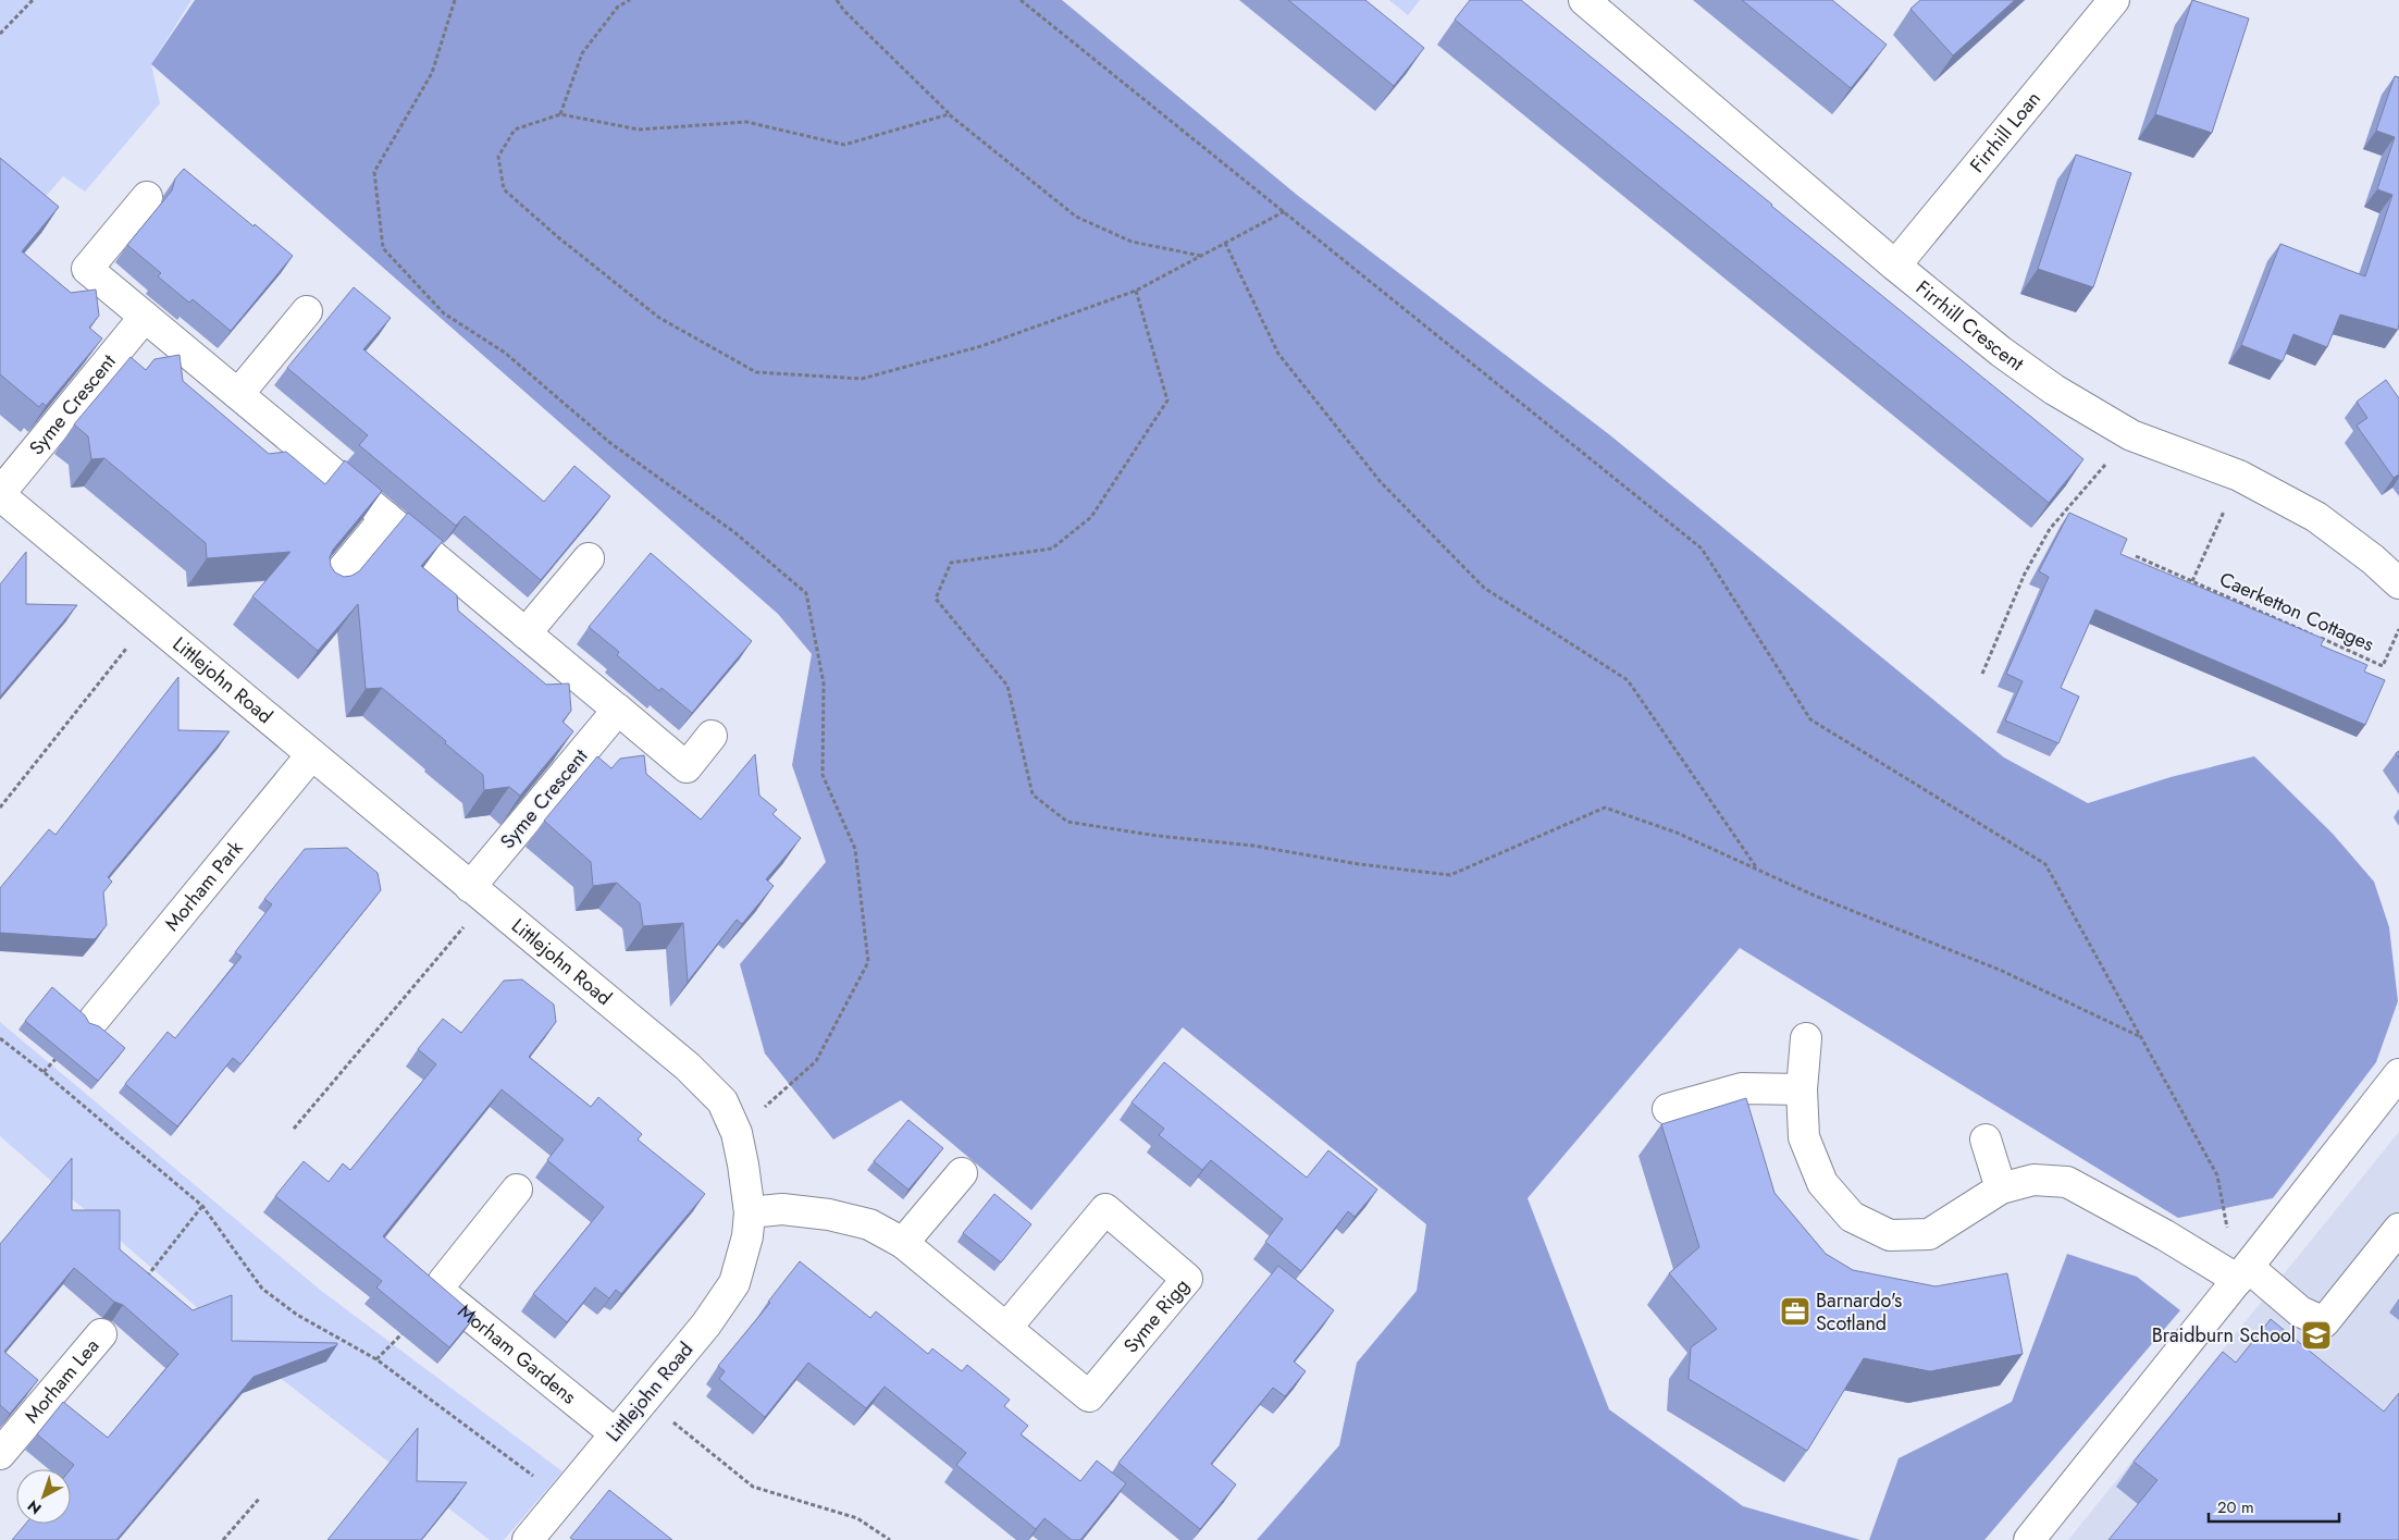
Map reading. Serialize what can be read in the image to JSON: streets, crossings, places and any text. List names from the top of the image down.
{
  "streets": {
    "street": [
      "Firrhill Loan",
      "Firrhill Crescent",
      "Syme Crescent",
      "Littlejohn Road",
      "Morham Park",
      "Syme Rigg",
      "Morham Gardens",
      "Morham Lea"
    ],
    "path": ["Caerketton Cottages"]
  },
  "crossings": [
    ["Firrhill Loan", "Firrhill Crescent"],
    ["Firrhill Crescent", "Caerketton Cottages"],
    ["Syme Crescent", "Littlejohn Road"],
    ["Littlejohn Road", "Morham Park"],
    ["Littlejohn Road", "Syme Rigg"],
    ["Littlejohn Road", "Morham Gardens"]
  ],
  "places": {
    "office": ["Barnardo's Scotland"],
    "school or university": ["Braidburn School"]
  },
  "scale_bar": "20 m",
  "north": "bottom left"
}
